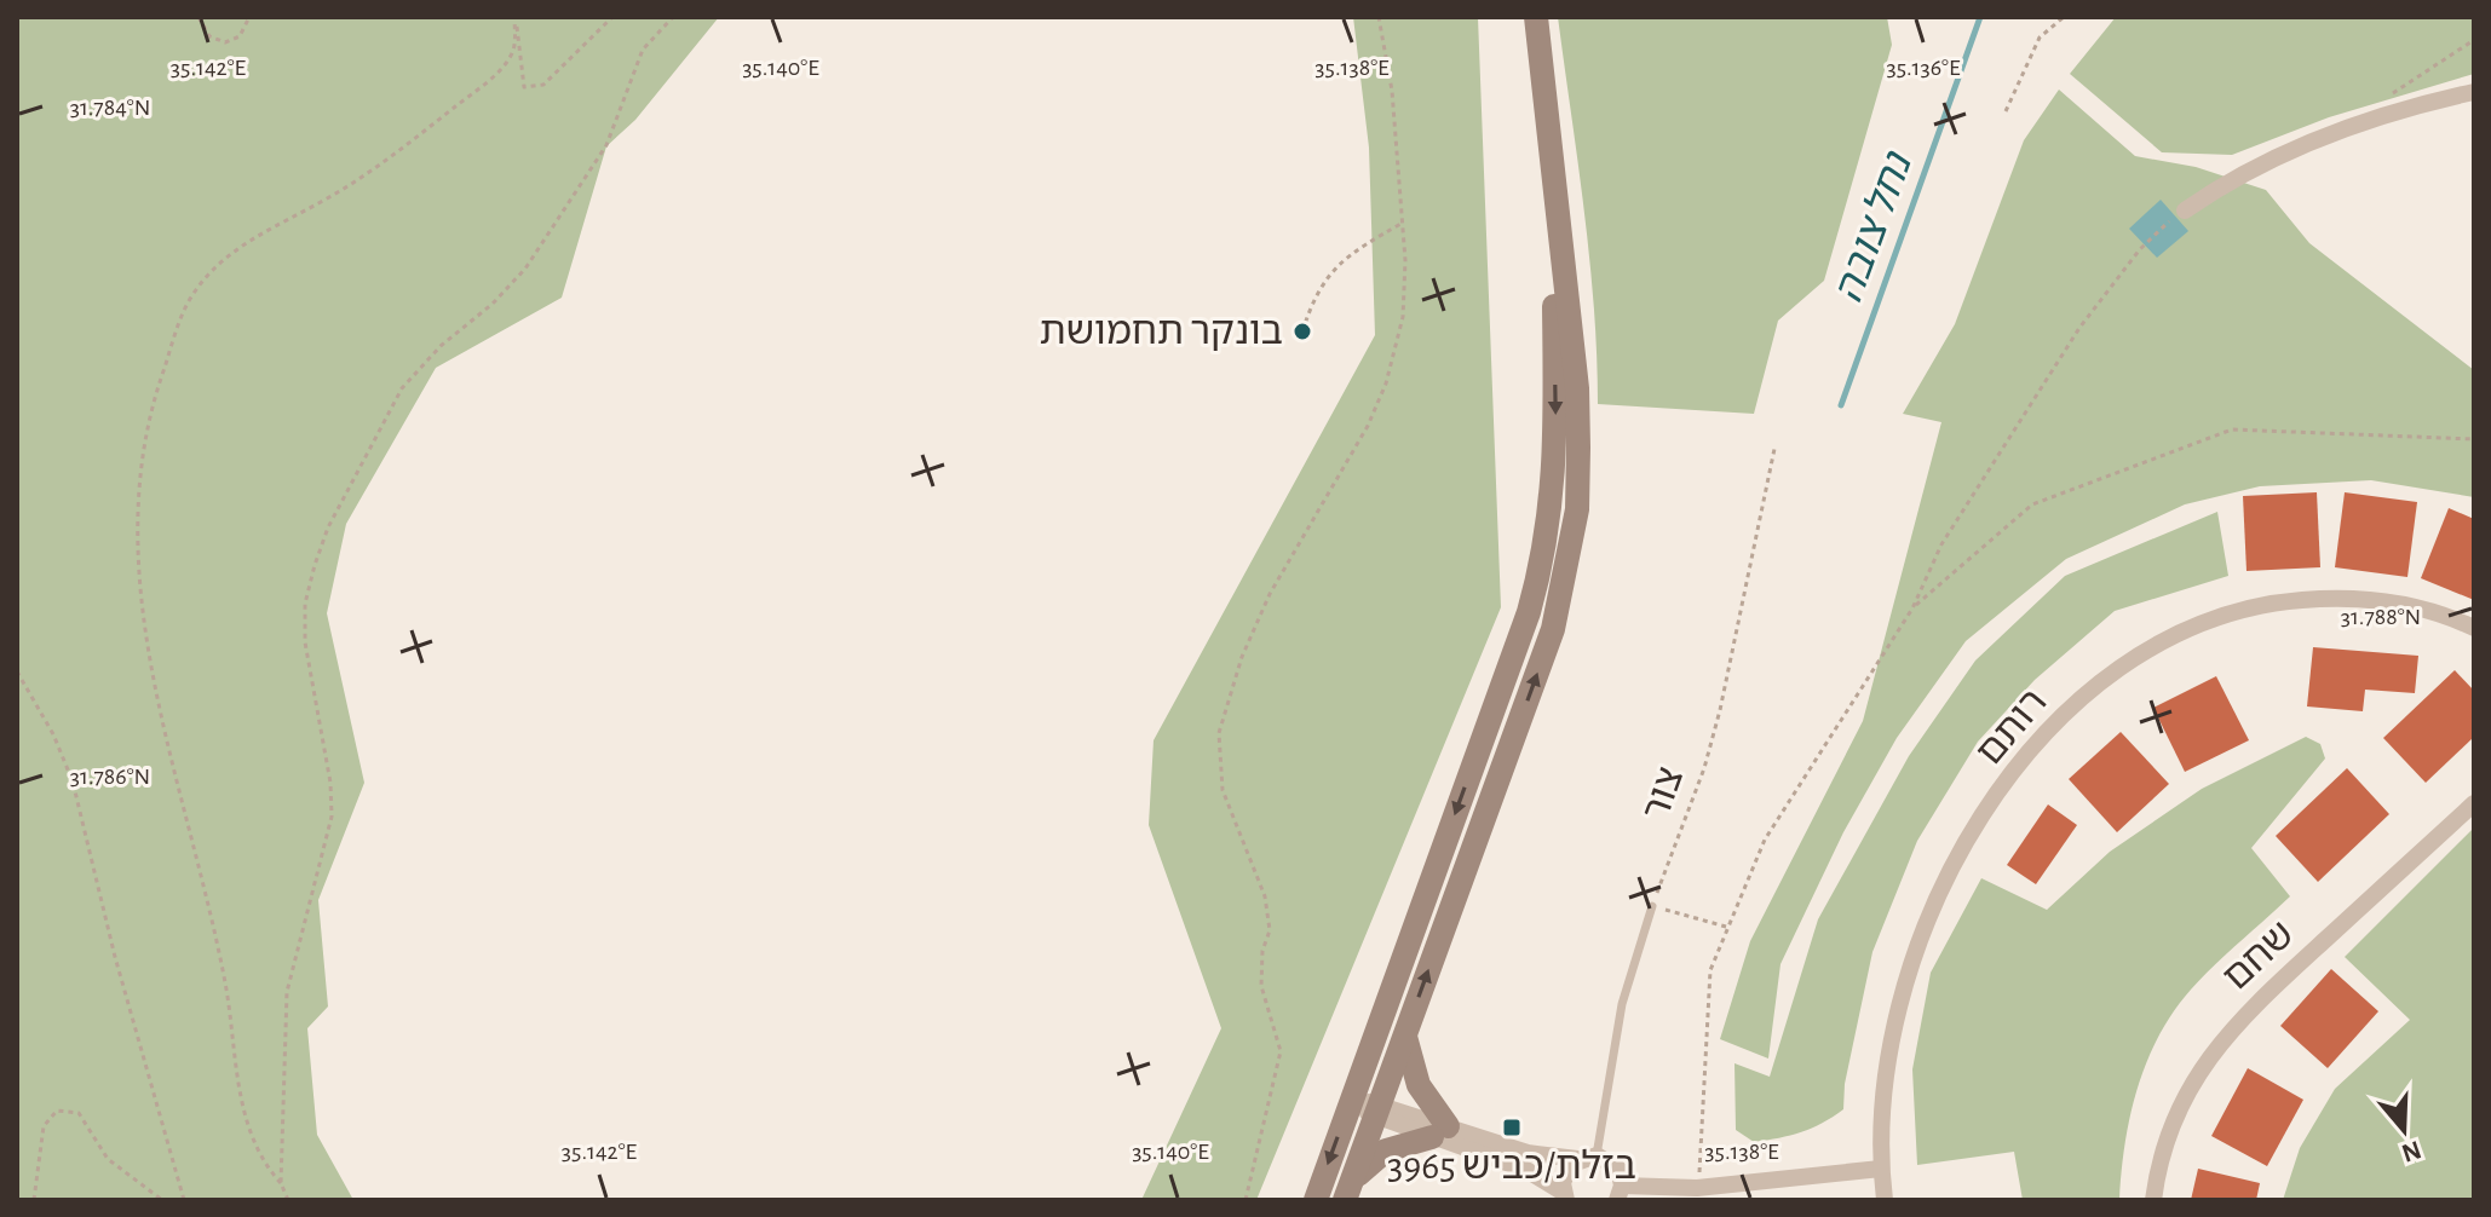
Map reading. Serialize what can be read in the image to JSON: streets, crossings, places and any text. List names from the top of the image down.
{
  "streets": {
    "street": ["רותם", "שחם"],
    "path": ["צור"]
  },
  "water": ["נחל צובה"],
  "places": {
    "other": ["בונקר תחמושת"],
    "transit": ["בזלת/כביש 3965"]
  },
  "north": "bottom",
  "coordinates": [
    "35.142°E",
    "35.140°E",
    "35.136°E",
    "35.138°E",
    "31.784°N",
    "31.788°N",
    "31.786°N"
  ]
}
